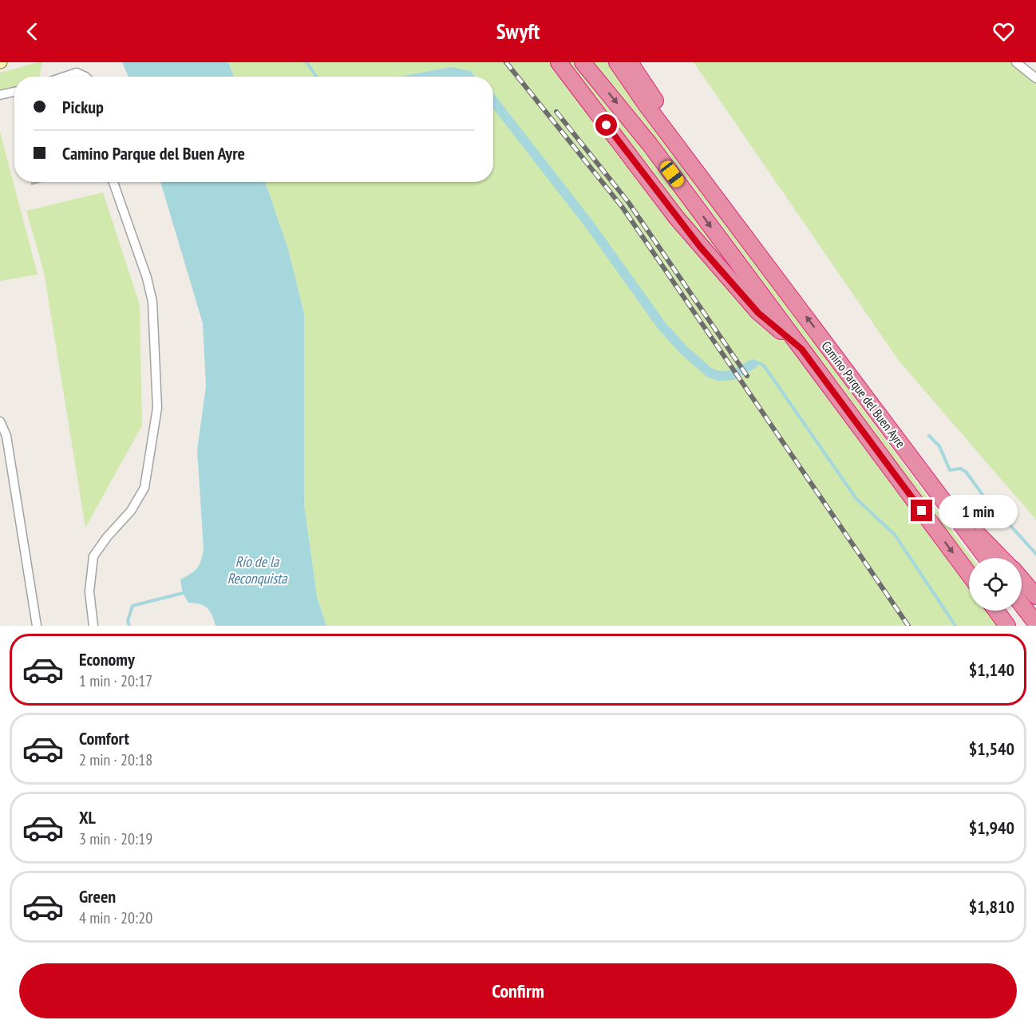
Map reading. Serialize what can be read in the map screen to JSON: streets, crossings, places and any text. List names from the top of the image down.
{
  "streets": {
    "highway": ["Camino Parque del Buen Ayre"]
  },
  "water": ["Río de la Reconquista"],
  "page": {
    "header": "Swyft",
    "banner": ["Pickup", "Camino Parque del Buen Ayre"],
    "bubble": "1 min",
    "list": [
      {
        "name": "Economy",
        "note": "1 min · 20:17",
        "value": "$1,140"
      },
      {
        "name": "Comfort",
        "note": "2 min · 20:18",
        "value": "$1,540"
      },
      {
        "name": "XL",
        "note": "3 min · 20:19",
        "value": "$1,940"
      },
      {
        "name": "Green",
        "note": "4 min · 20:20",
        "value": "$1,810"
      }
    ],
    "buttons": "Confirm"
  }
}
